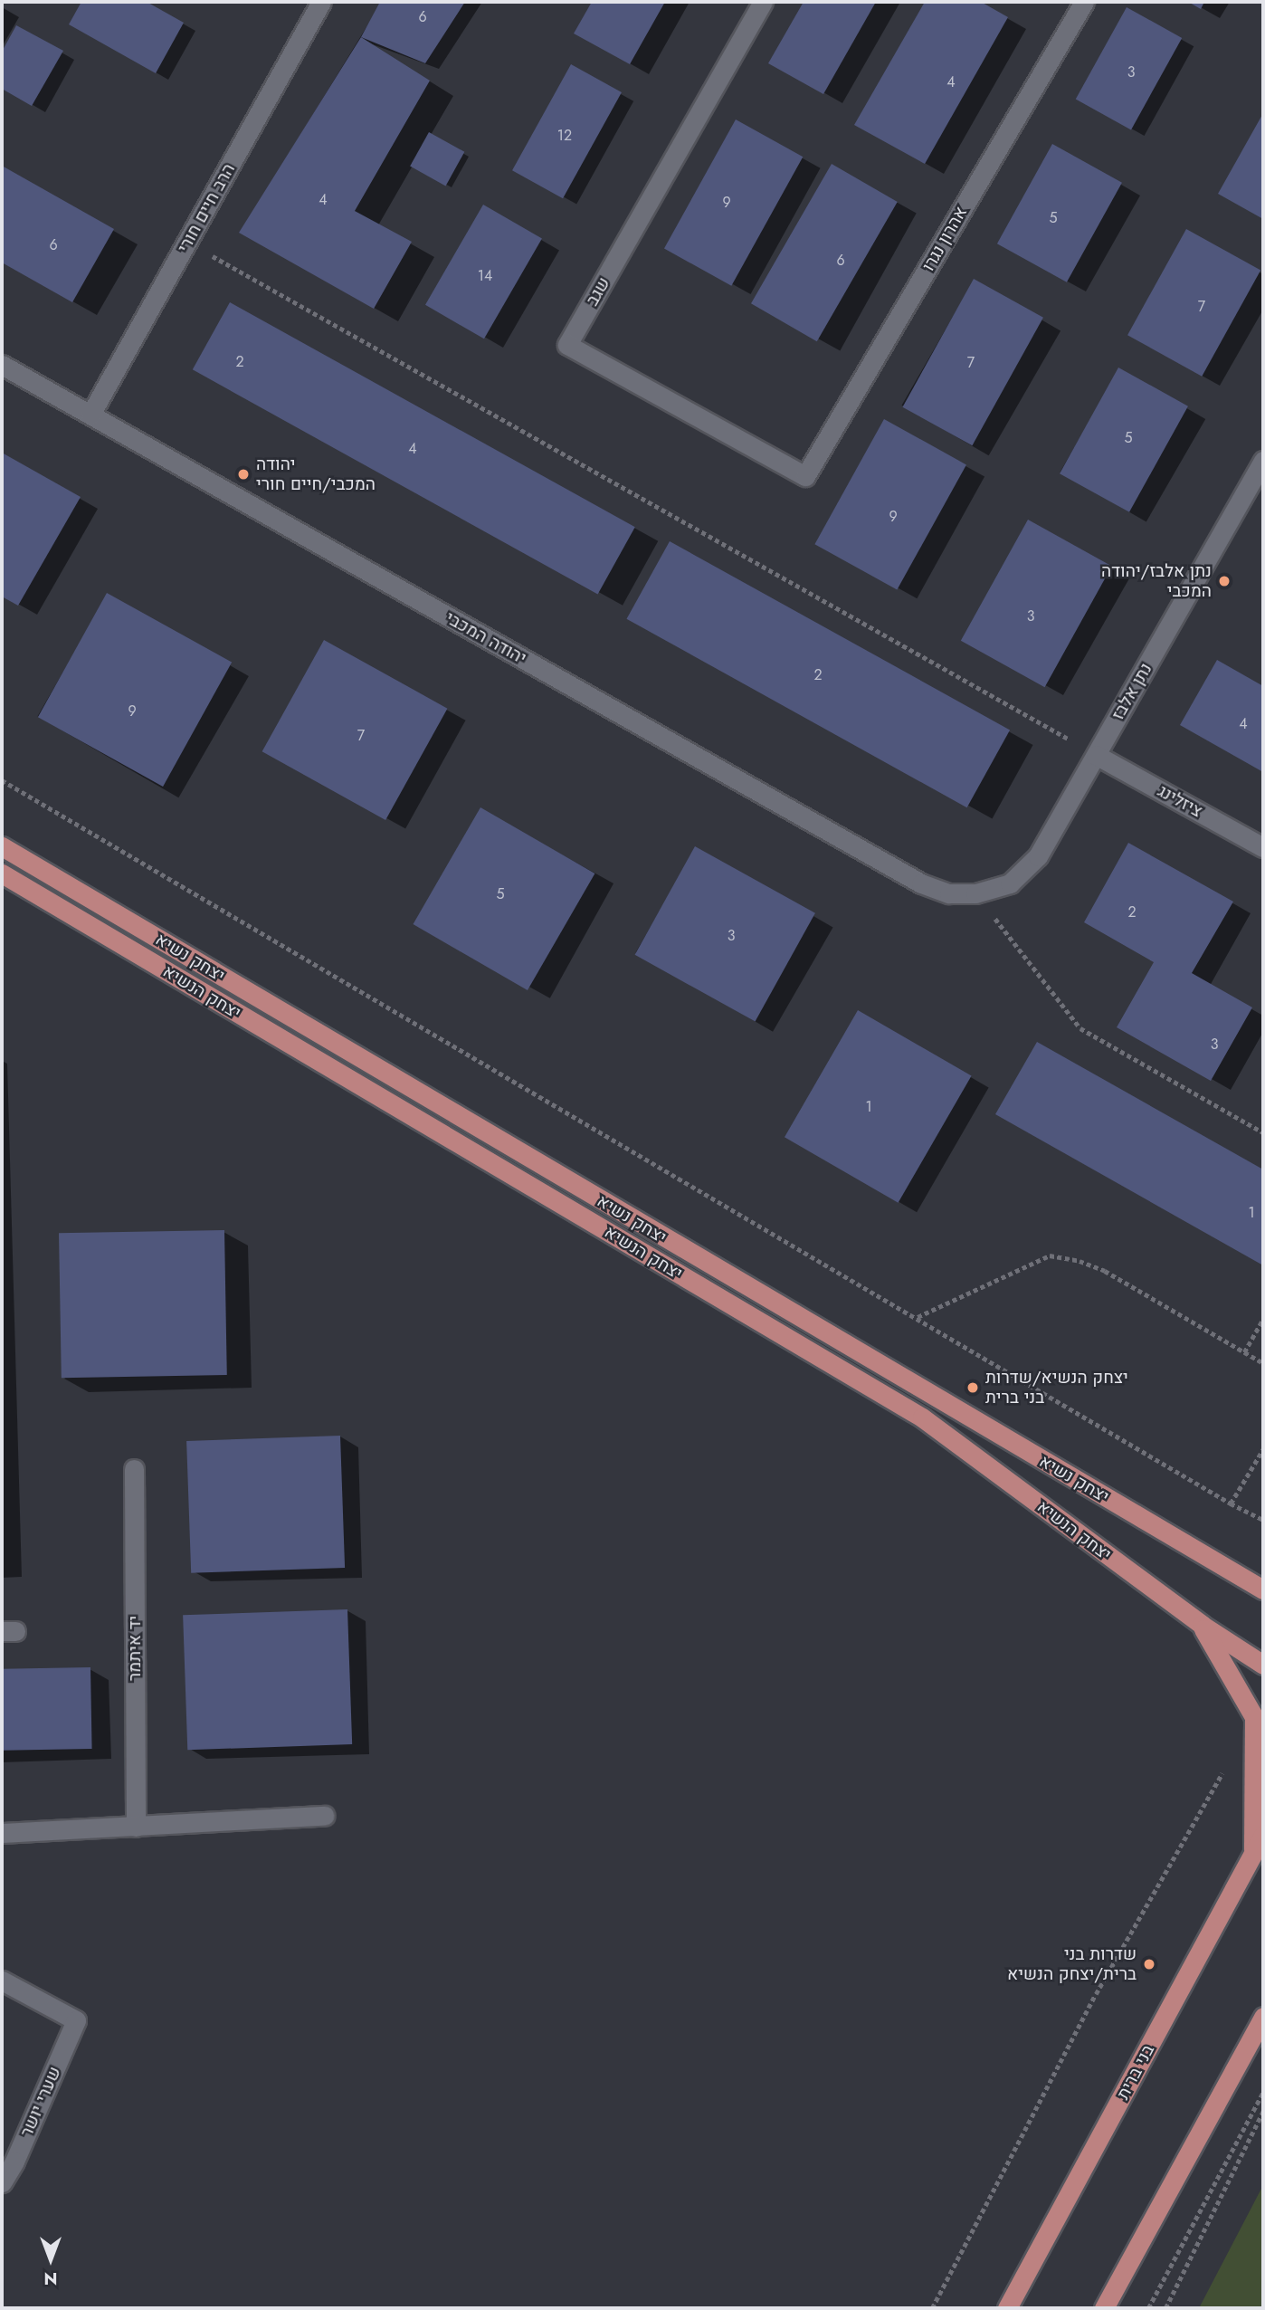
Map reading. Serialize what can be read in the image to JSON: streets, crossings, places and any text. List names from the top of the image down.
{
  "streets": {
    "main road": ["יצחק נשיא", "יצחק הנשיא", "בני ברית"],
    "street": [
      "הרב חיים חורי",
      "אהרון נגרו",
      "שגב",
      "יהודה המכבי",
      "נתן אלבז",
      "ציזלינג",
      "יד איתמר",
      "שערי יושר"
    ]
  },
  "crossings": [
    ["הרב חיים חורי", "יהודה המכבי"],
    ["אהרון נגרו", "שגב"],
    ["יהודה המכבי", "נתן אלבז"],
    ["נתן אלבז", "ציזלינג"]
  ],
  "places": [
    "יהודה המכבי/חיים חורי",
    "נתן אלבז/יהודה המכבי",
    "יצחק הנשיא/שדרות בני ברית",
    "שדרות בני ברית/יצחק הנשיא"
  ],
  "house_numbers": [
    "6",
    "3",
    "4",
    "12",
    "4",
    "9",
    "5",
    "6",
    "6",
    "14",
    "7",
    "2",
    "7",
    "5",
    "4",
    "9",
    "3",
    "2",
    "9",
    "4",
    "7",
    "5",
    "2",
    "3",
    "3",
    "1",
    "1"
  ],
  "north": "bottom"
}
